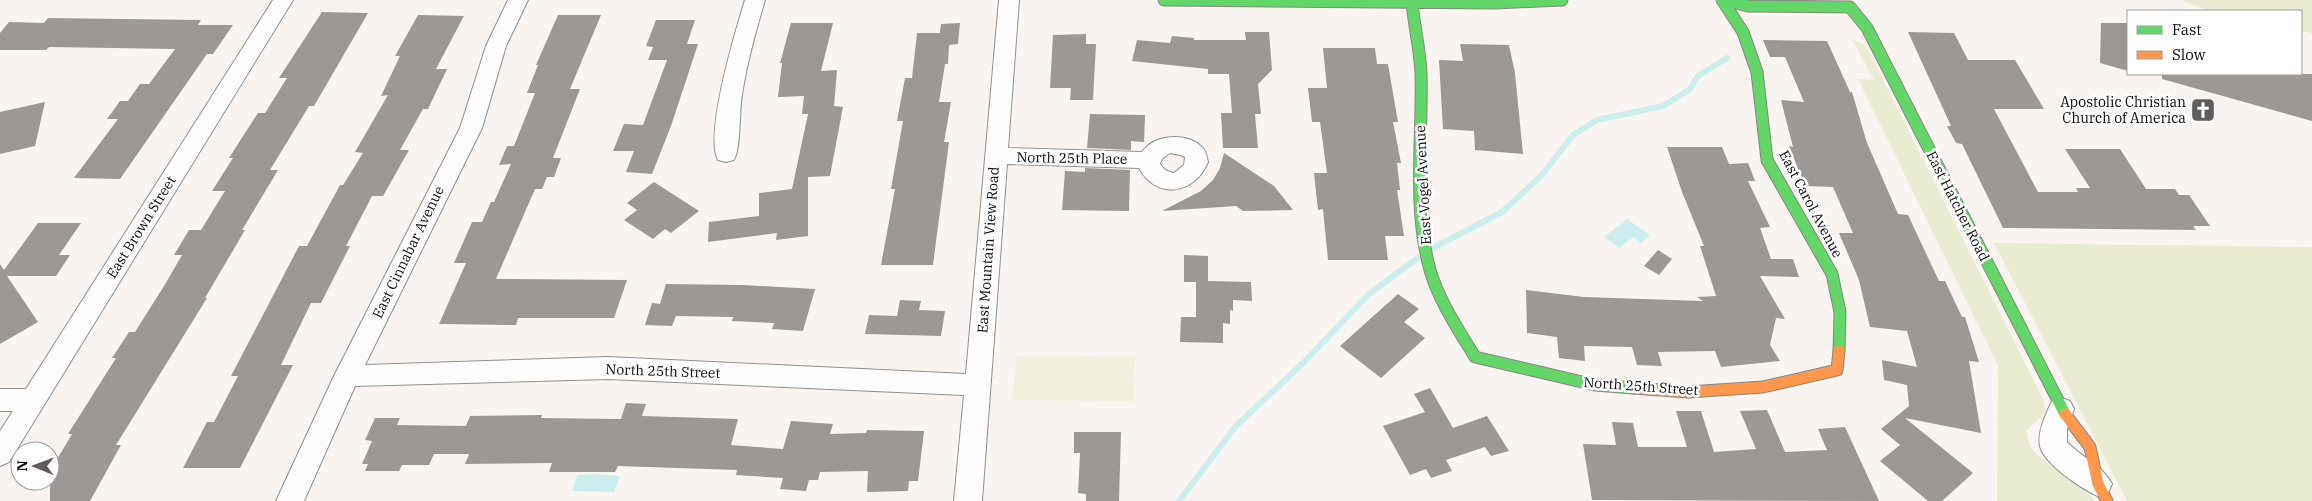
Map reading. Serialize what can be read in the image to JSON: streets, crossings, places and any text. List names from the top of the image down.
{
  "streets": {
    "street": [
      "North 25th Place",
      "East Vogel Avenue",
      "East Carol Avenue",
      "East Hatcher Road",
      "East Brown Street",
      "East Mountain View Road",
      "East Cinnabar Avenue",
      "North 25th Street"
    ]
  },
  "crossings": [
    ["North 25th Place", "East Mountain View Road"],
    ["East Vogel Avenue", "North 25th Street"],
    ["East Carol Avenue", "East Hatcher Road"],
    ["East Carol Avenue", "North 25th Street"],
    ["East Mountain View Road", "North 25th Street"],
    ["East Cinnabar Avenue", "North 25th Street"]
  ],
  "places": {
    "church": ["Apostolic Christian Church of America"]
  },
  "legend": ["Fast", "Slow"],
  "north": "left"
}
